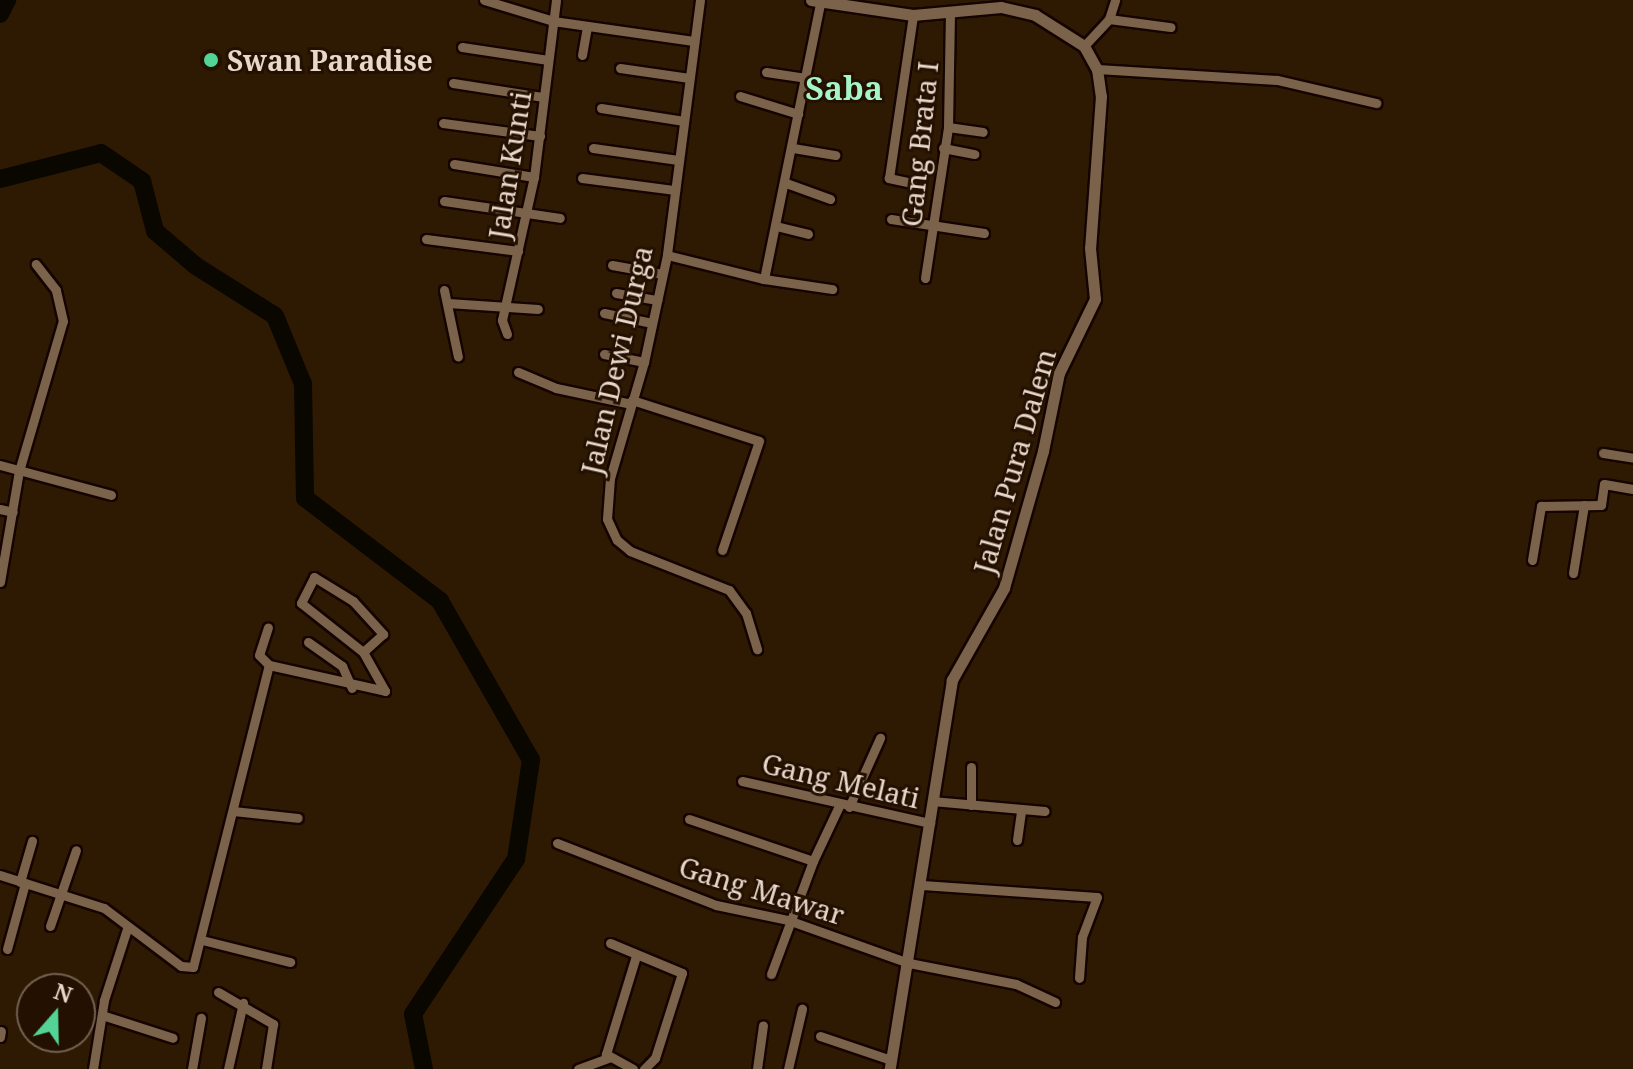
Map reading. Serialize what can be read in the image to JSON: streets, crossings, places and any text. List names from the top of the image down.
{
  "streets": {
    "street": [
      "Gang Brata I",
      "Jalan Kunti",
      "Jalan Dewi Durga",
      "Jalan Pura Dalem",
      "Gang Melati",
      "Gang Mawar"
    ]
  },
  "crossings": [
    ["Gang Brata I", "Jalan Pura Dalem"],
    ["Jalan Pura Dalem", "Gang Melati"],
    ["Jalan Pura Dalem", "Gang Mawar"]
  ],
  "districts": ["Saba"],
  "places": ["Swan Paradise"],
  "north": "top"
}
